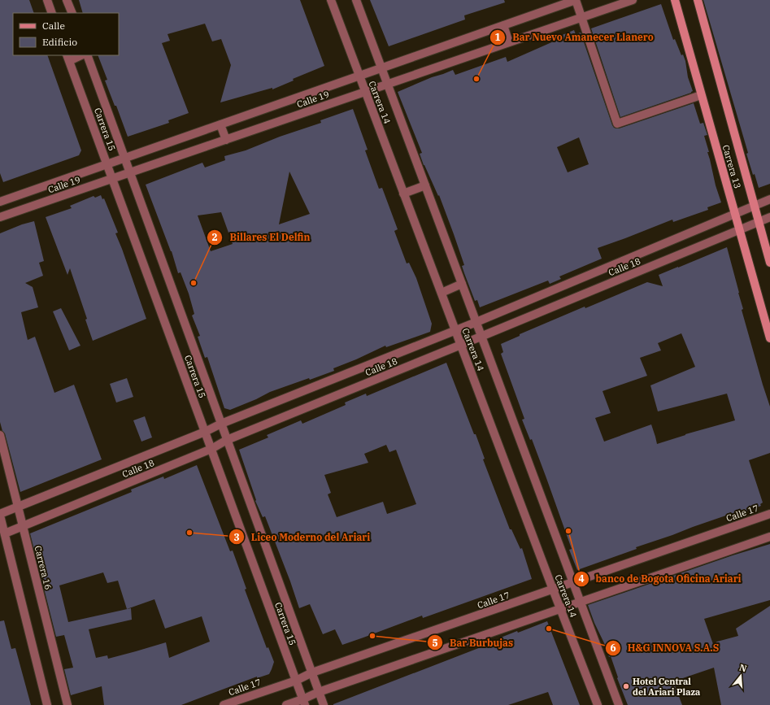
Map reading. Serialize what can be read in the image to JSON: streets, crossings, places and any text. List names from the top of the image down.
{
  "streets": {
    "main road": ["Carrera 13"],
    "street": [
      "Calle 19",
      "Carrera 14",
      "Carrera 15",
      "Calle 18",
      "Calle 17",
      "Carrera 16"
    ]
  },
  "crossings": [
    ["Calle 19", "Carrera 14"],
    ["Calle 19", "Carrera 15"],
    ["Carrera 14", "Calle 18"],
    ["Carrera 14", "Calle 17"],
    ["Carrera 15", "Calle 18"],
    ["Carrera 15", "Calle 17"],
    ["Carrera 13", "Calle 18"],
    ["Calle 18", "Carrera 16"]
  ],
  "places": [
    "Bar Nuevo Amanecer Llanero",
    "Billares El Delfin",
    "banco de Bogota Oficina Ariari",
    "Liceo Moderno del Ariari",
    "H&G INNOVA S.A.S",
    "Bar Burbujas",
    "Hotel Central del Ariari Plaza"
  ],
  "legend": ["Calle", "Edificio"],
  "north": "top"
}
